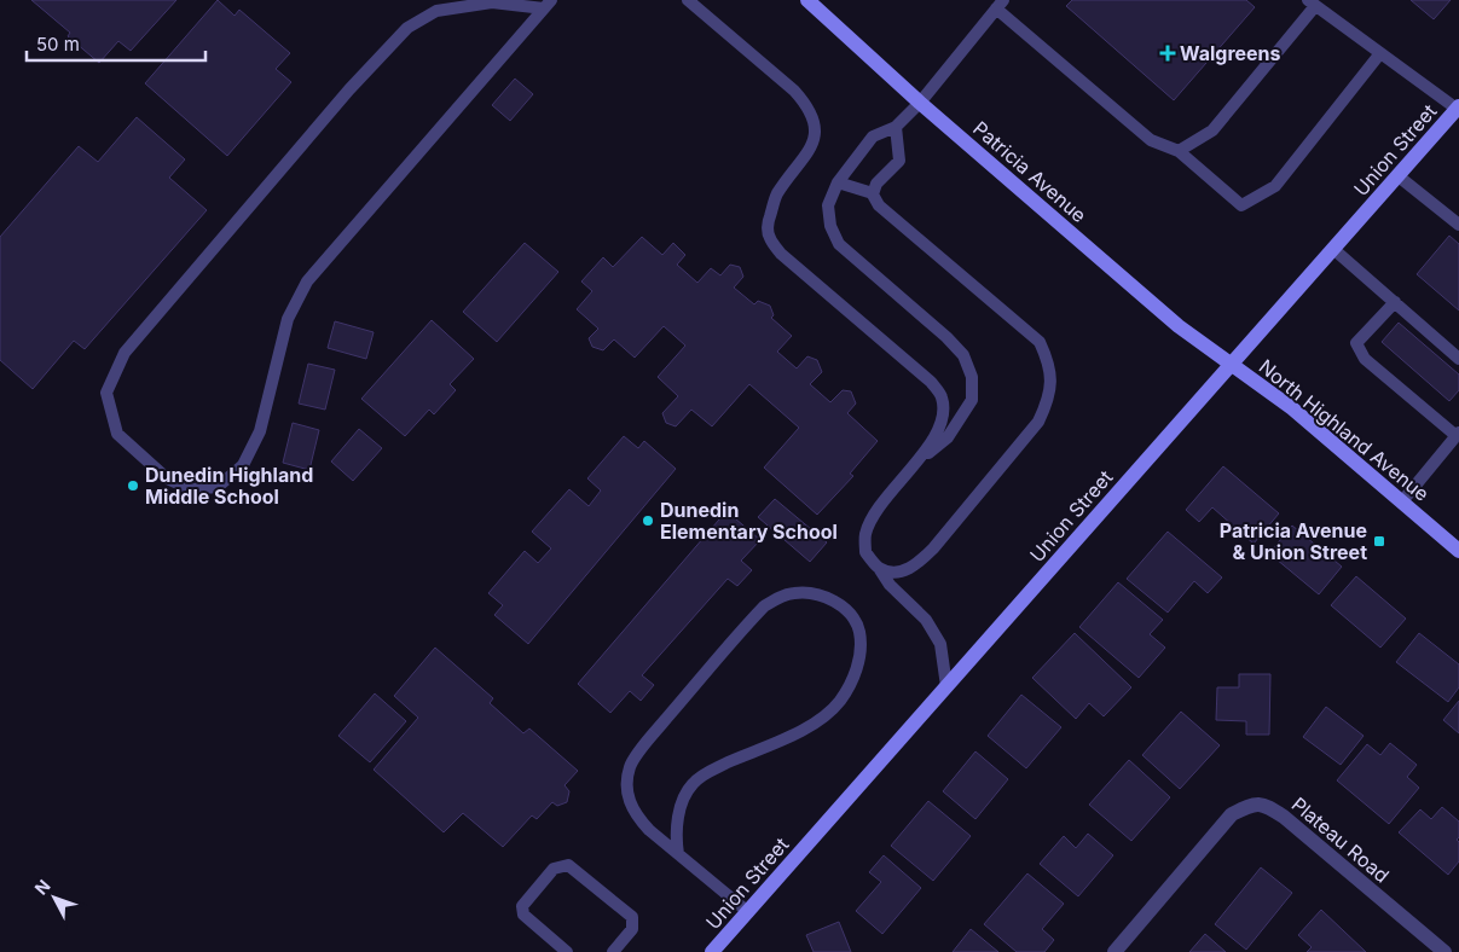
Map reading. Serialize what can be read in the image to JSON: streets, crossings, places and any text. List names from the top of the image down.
{
  "streets": {
    "street": [
      "Union Street",
      "Patricia Avenue",
      "North Highland Avenue",
      "Plateau Road"
    ]
  },
  "crossings": [
    ["Union Street", "Patricia Avenue"],
    ["Union Street", "North Highland Avenue"],
    ["Patricia Avenue", "North Highland Avenue"]
  ],
  "places": {
    "health": ["Walgreens"],
    "other": ["Dunedin Highland Middle School", "Dunedin Elementary School"],
    "transit": ["Patricia Avenue & Union Street"]
  },
  "scale_bar": "50 m",
  "north": "top left"
}
